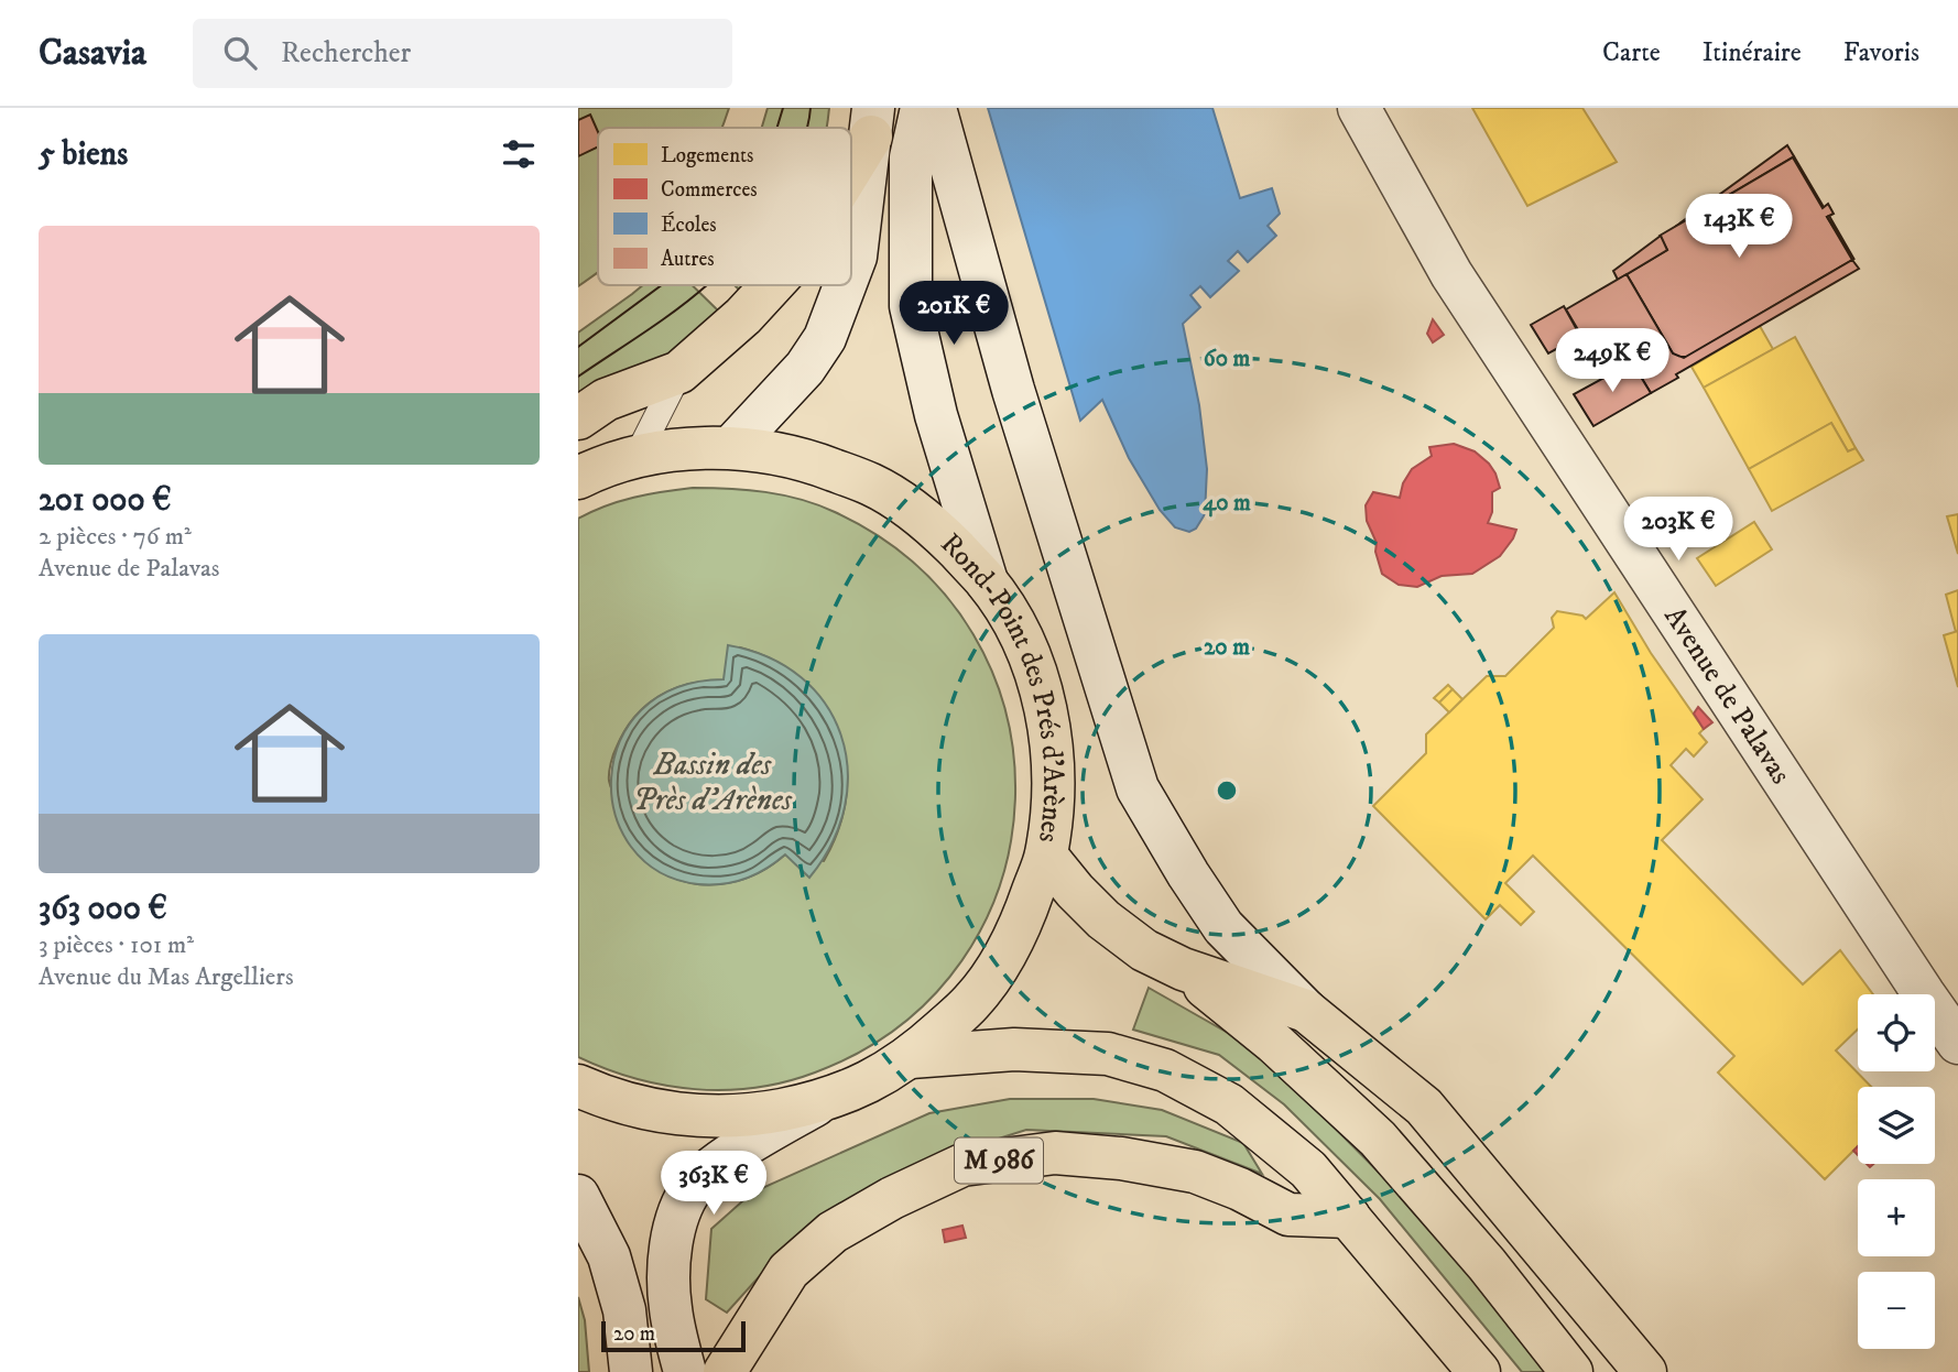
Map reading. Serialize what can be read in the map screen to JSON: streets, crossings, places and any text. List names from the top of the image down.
{
  "streets": {
    "main road": ["Rond-Point des Prés d'Arènes", "Avenue de Palavas", "M 986"]
  },
  "water": ["Bassin des Près d'Arènes"],
  "legend": [
    "Logements",
    "Commerces",
    "Écoles",
    "Autres"
  ],
  "scale_bar": "20 m",
  "page": {
    "header": "Casavia",
    "search": "Rechercher",
    "nav": ["Carte", "Itinéraire", "Favoris"],
    "heading": "5 biens",
    "price": [
      "143K €",
      "201K €",
      "249K €",
      "203K €",
      "363K €"
    ],
    "list": [
      {
        "name": "201 000 €",
        "note": "2 pièces · 76 m² · Avenue de Palavas"
      },
      {
        "name": "363 000 €",
        "note": "3 pièces · 101 m² · Avenue du Mas Argelliers"
      }
    ],
    "map_buttons": ["+", "−"],
    "scale": "20 m"
  },
  "rings": ["60 m", "40 m", "20 m"]
}
